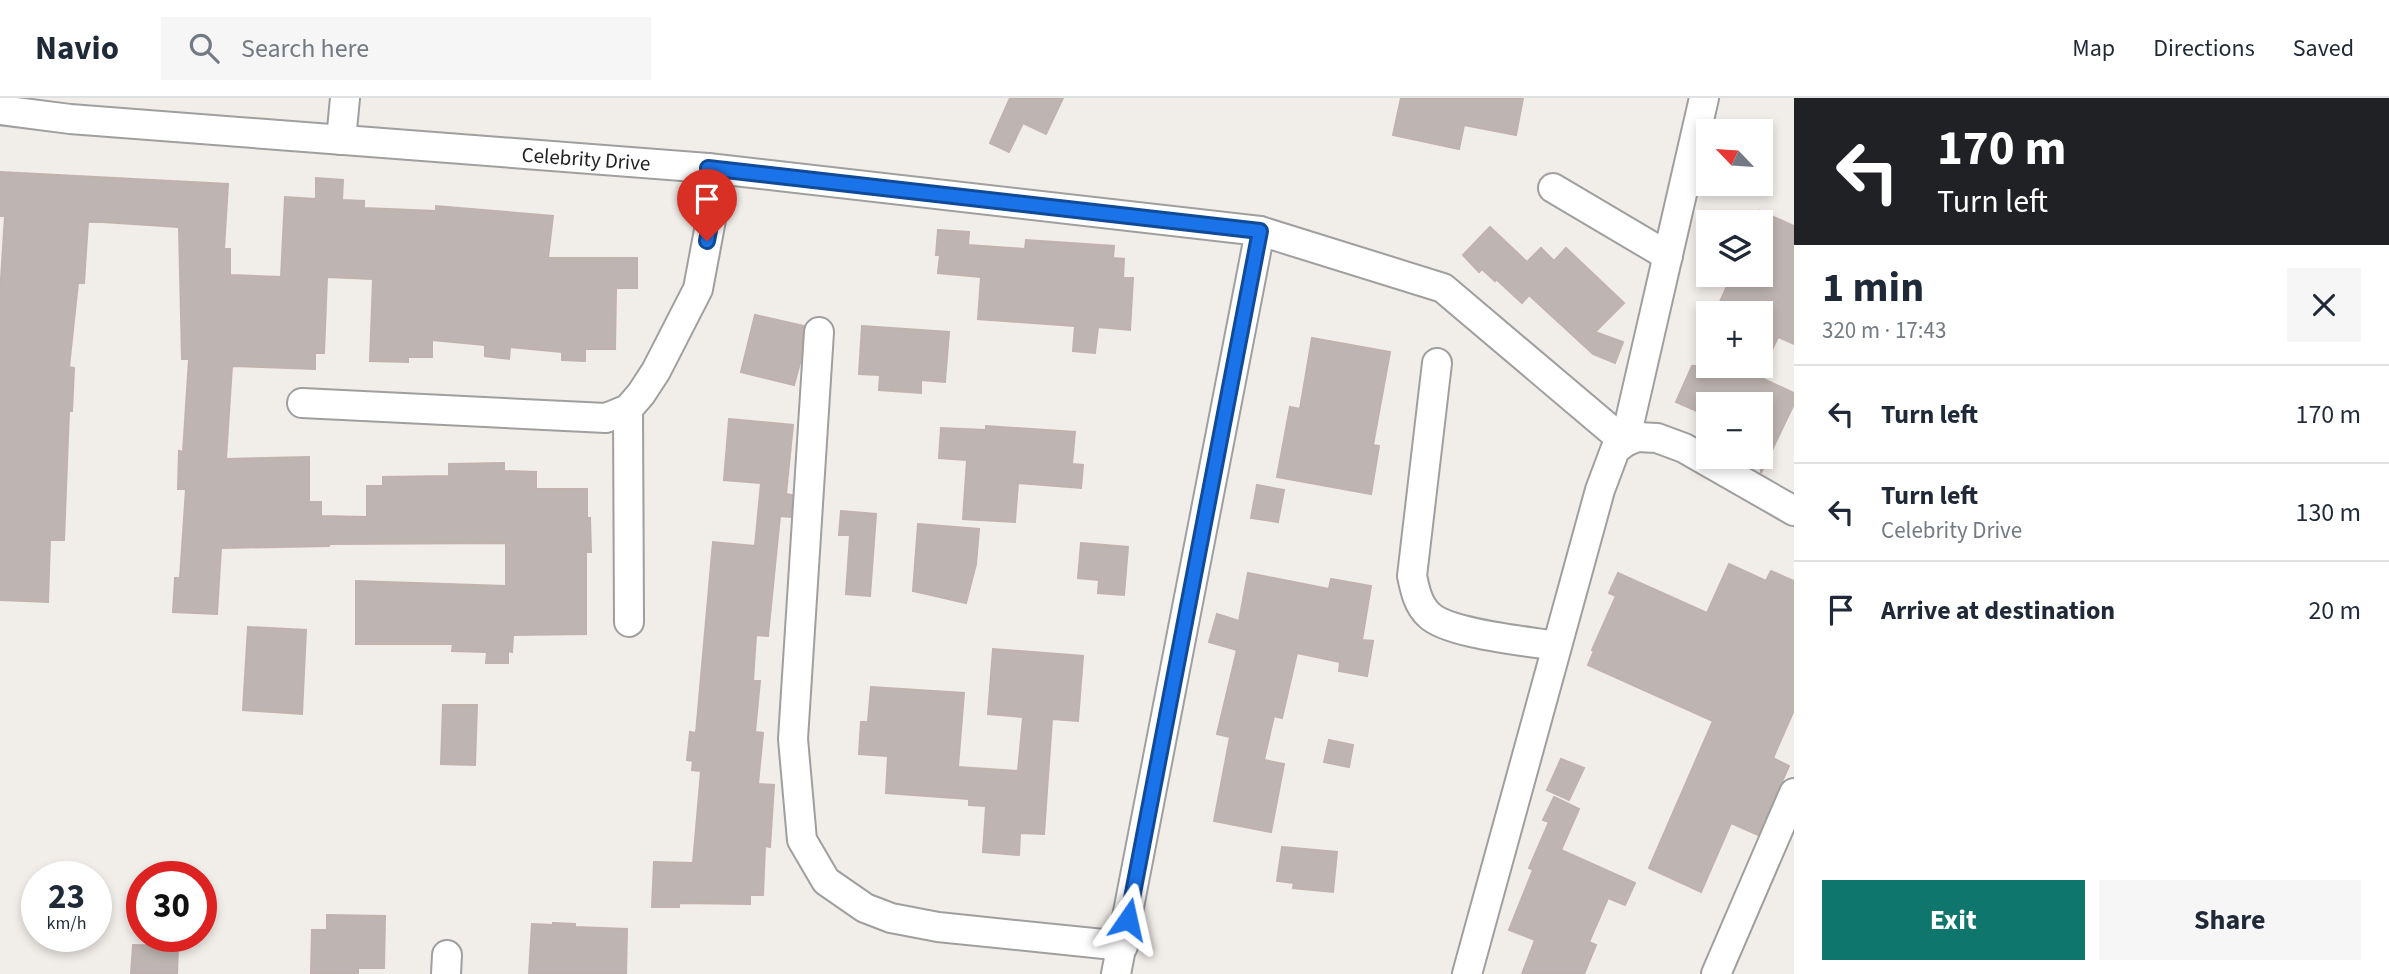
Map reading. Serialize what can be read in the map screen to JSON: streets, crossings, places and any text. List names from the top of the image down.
{
  "streets": {
    "street": ["Celebrity Drive"]
  },
  "north": "top left",
  "page": {
    "header": "Navio",
    "search": "Search here",
    "nav": ["Map", "Directions", "Saved"],
    "turn": ["170 m", "Turn left"],
    "map_buttons": ["+", "−"],
    "heading": ["1 min", "320 m · 17:43"],
    "list": [
      {
        "name": "Turn left",
        "value": "170 m"
      },
      {
        "name": "Turn left",
        "note": "Celebrity Drive",
        "value": "130 m"
      },
      {
        "name": "Arrive at destination",
        "value": "20 m"
      }
    ],
    "speed": "23 km/h",
    "limit": "30",
    "buttons": ["Exit", "Share"]
  }
}
